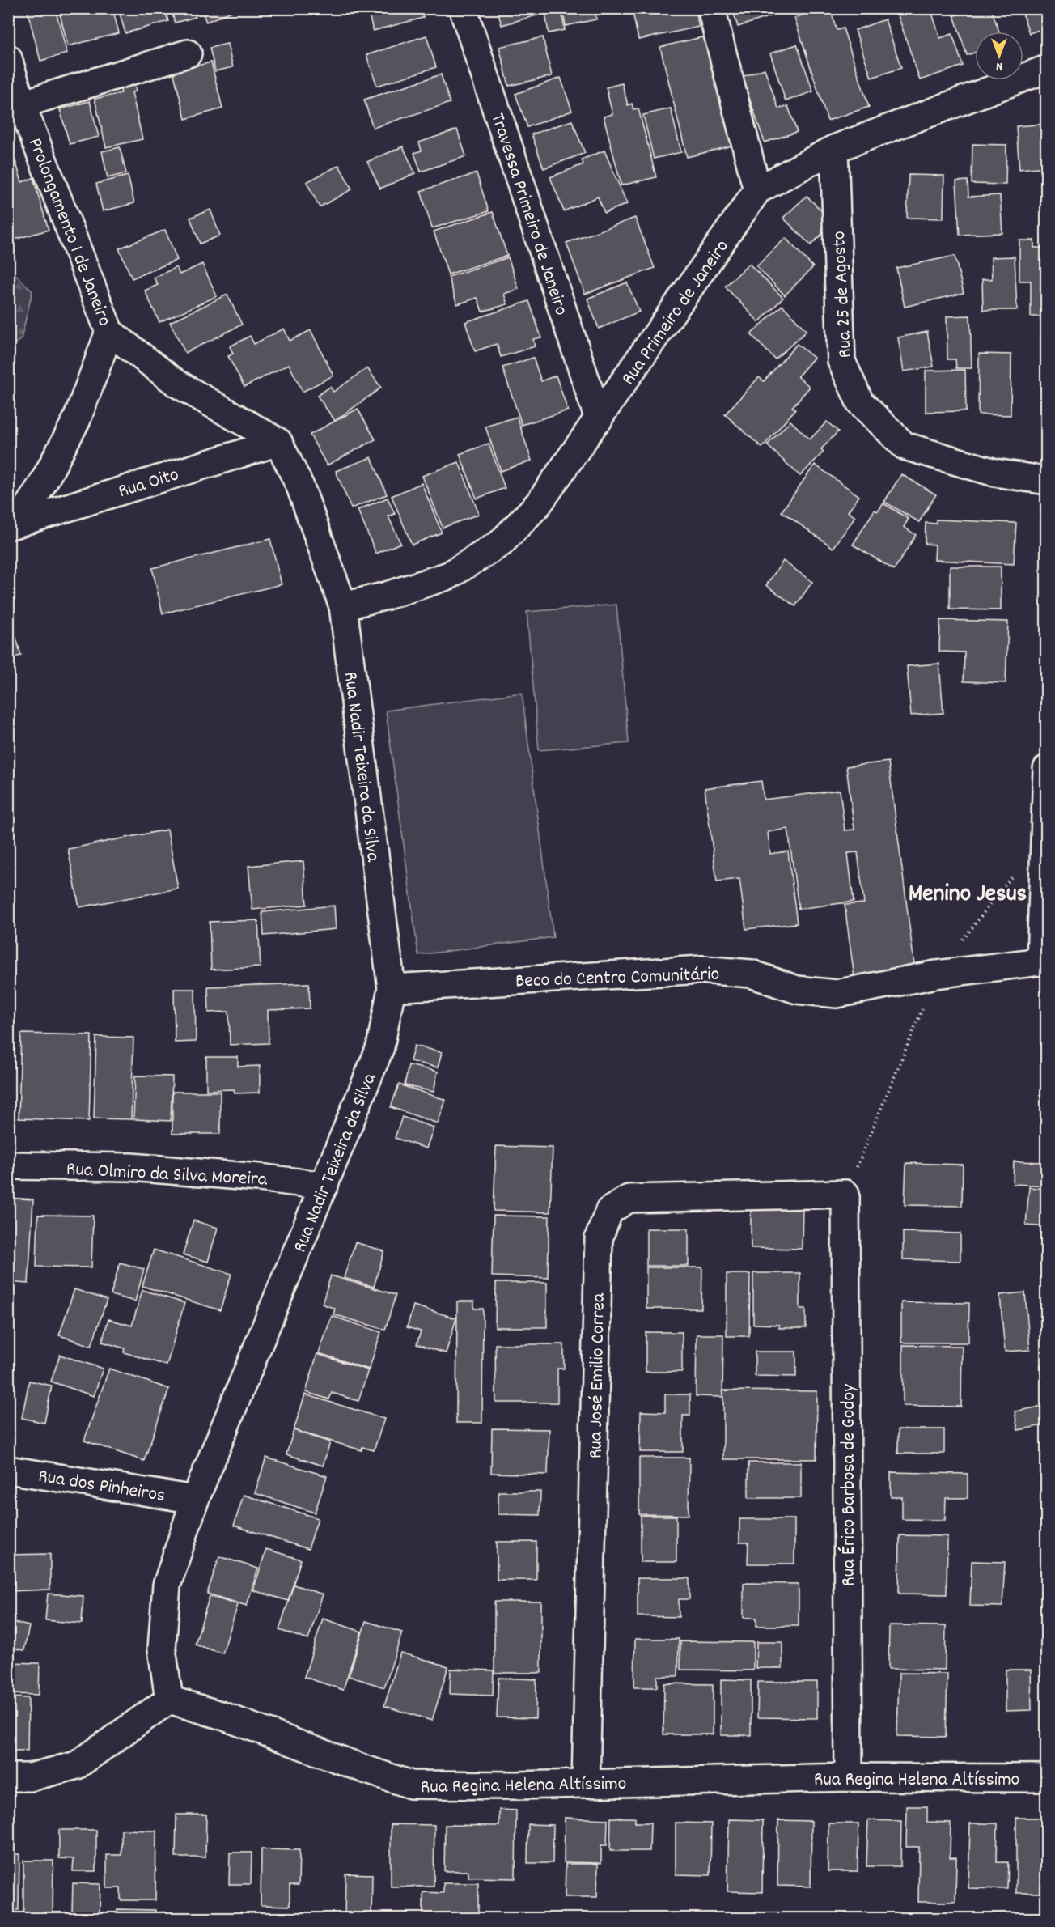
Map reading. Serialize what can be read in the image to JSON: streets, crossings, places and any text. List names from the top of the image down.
{
  "streets": {
    "street": [
      "Travessa Primeiro de Janeiro",
      "Prolongamento 1 de Janeiro",
      "Rua 25 de Agosto",
      "Rua Primeiro de Janeiro",
      "Rua Oito",
      "Rua Nadir Teixeira da Silva",
      "Beco do Centro Comunitário",
      "Rua Olmiro da Silva Moreira",
      "Rua José Emilio Correa",
      "Rua dos Pinheiros",
      "Rua Érico Barbosa de Godoy",
      "Rua Regina Helena Altíssimo"
    ]
  },
  "crossings": [
    ["Travessa Primeiro de Janeiro", "Rua Primeiro de Janeiro"],
    ["Prolongamento 1 de Janeiro", "Rua Oito"],
    ["Rua 25 de Agosto", "Rua Primeiro de Janeiro"],
    ["Rua Primeiro de Janeiro", "Rua Nadir Teixeira da Silva"],
    ["Rua Nadir Teixeira da Silva", "Beco do Centro Comunitário"],
    ["Rua Nadir Teixeira da Silva", "Rua Olmiro da Silva Moreira"],
    ["Rua Nadir Teixeira da Silva", "Rua dos Pinheiros"],
    ["Rua Nadir Teixeira da Silva", "Rua Regina Helena Altíssimo"],
    ["Rua José Emilio Correa", "Rua Érico Barbosa de Godoy"],
    ["Rua José Emilio Correa", "Rua Regina Helena Altíssimo"],
    ["Rua Érico Barbosa de Godoy", "Rua Regina Helena Altíssimo"]
  ],
  "districts": ["Menino Jesus"],
  "north": "bottom"
}
